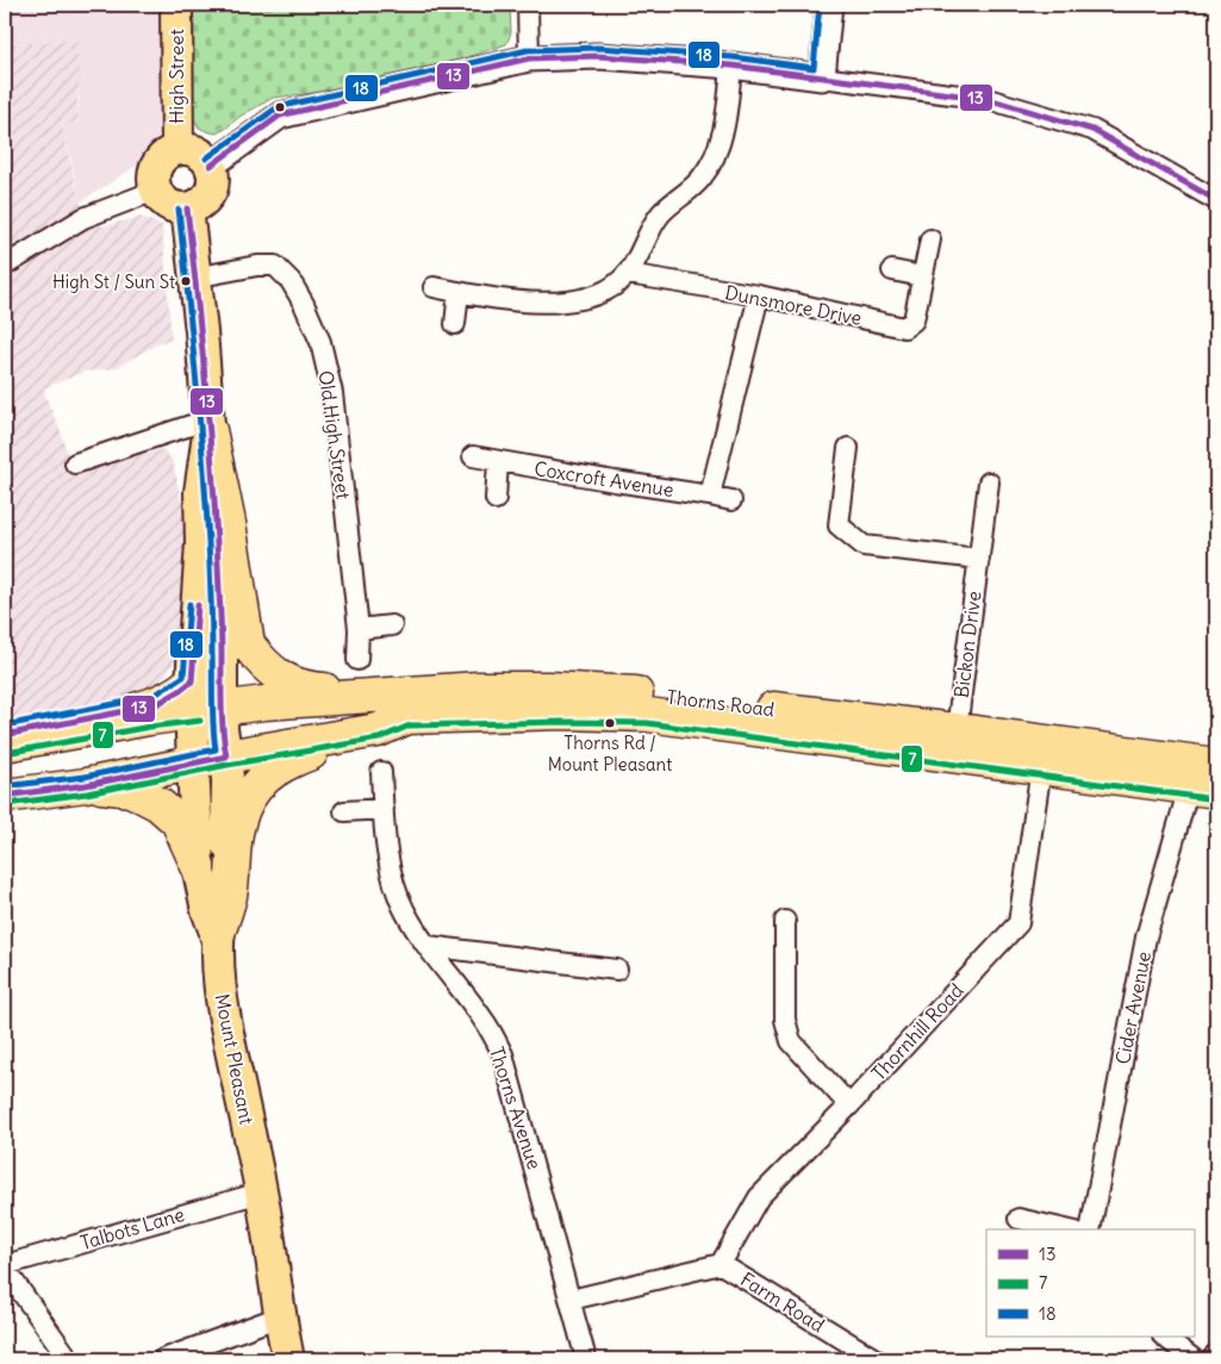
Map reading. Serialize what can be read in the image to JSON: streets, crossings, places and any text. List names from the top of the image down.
{
  "streets": {
    "highway": ["Thorns Road"],
    "main road": ["High Street", "Mount Pleasant"],
    "street": [
      "Dunsmore Drive",
      "Old High Street",
      "Coxcroft Avenue",
      "Bickon Drive",
      "Cider Avenue",
      "Thornhill Road",
      "Thorns Avenue",
      "Talbots Lane",
      "Farm Road"
    ]
  },
  "crossings": [
    ["Bickon Drive", "Thorns Road"],
    ["Thorns Road", "Cider Avenue"],
    ["Thorns Road", "Thornhill Road"],
    ["Thorns Road", "Mount Pleasant"],
    ["Thornhill Road", "Farm Road"],
    ["Mount Pleasant", "Talbots Lane"]
  ],
  "places": ["High St / Sun St", "Thorns Rd / Mount Pleasant"],
  "lines": ["transit line 18", "transit line 13", "transit line 7"],
  "legend": ["13", "7", "18"]
}
